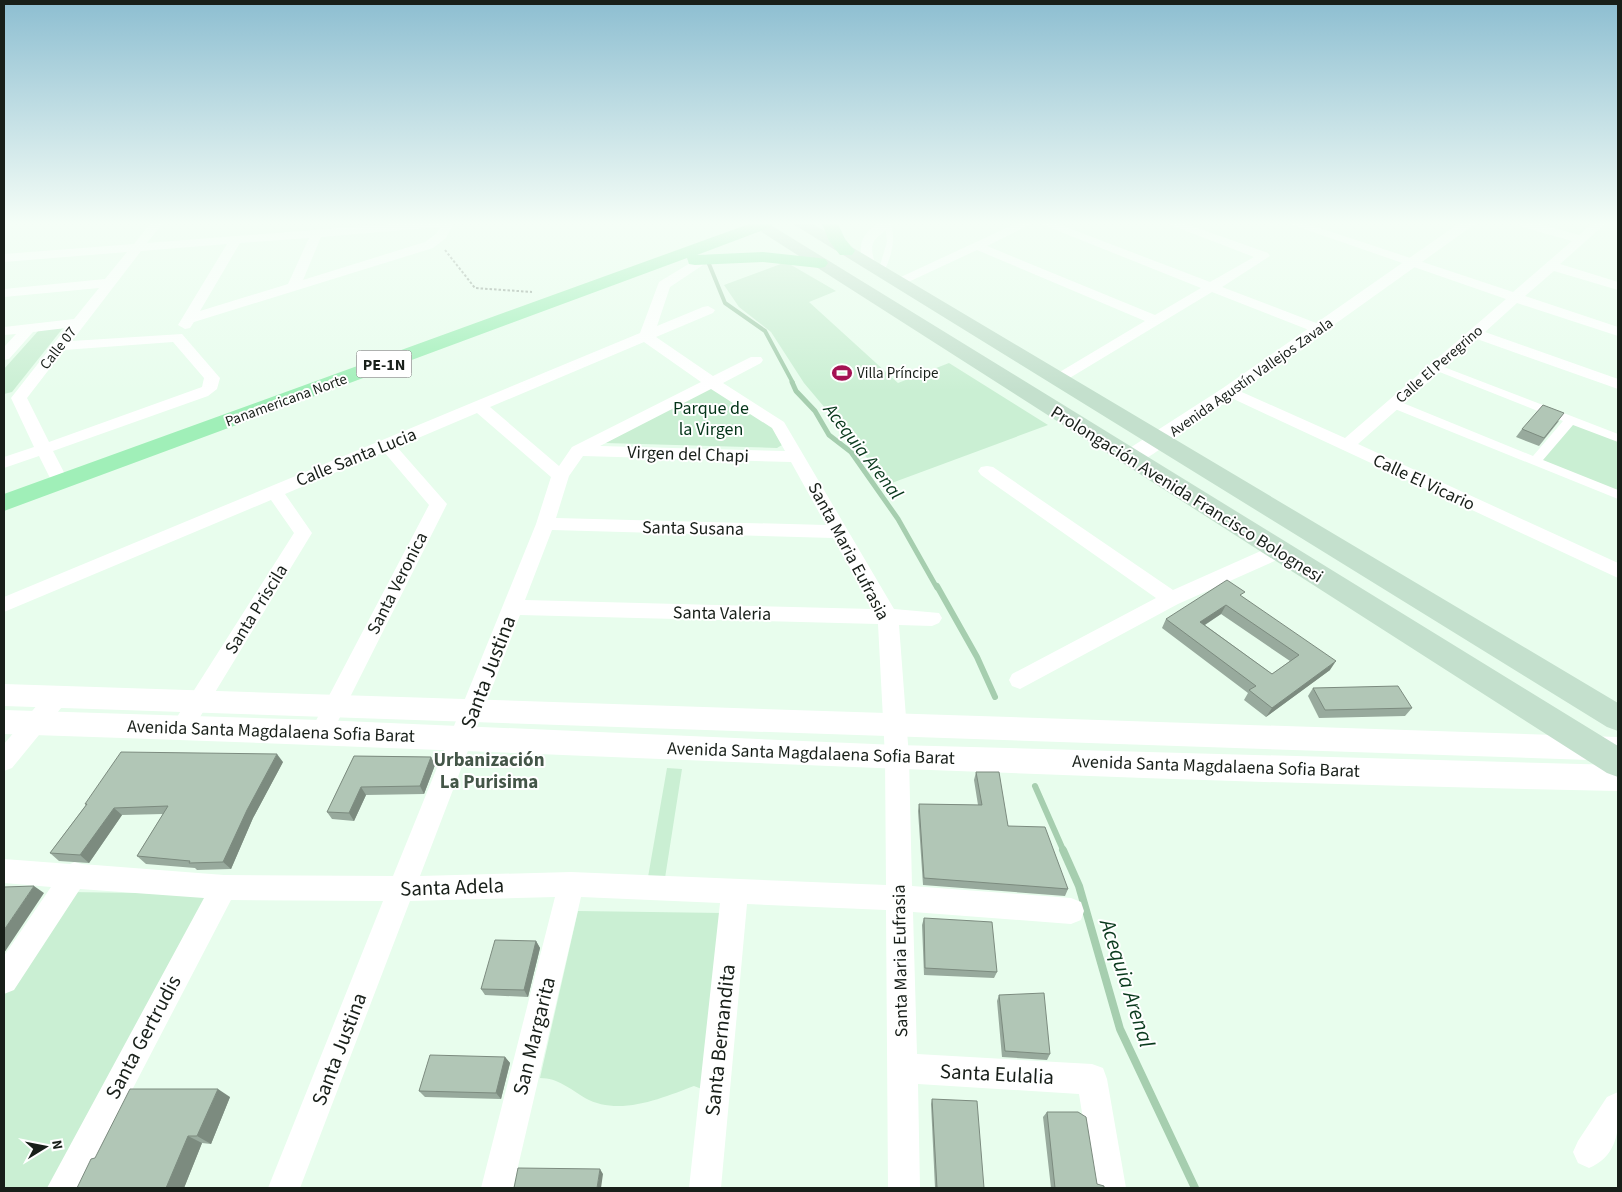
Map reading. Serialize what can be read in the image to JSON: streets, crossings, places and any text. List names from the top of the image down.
{
  "streets": {
    "highway": ["PE-1N", "Panamericana Norte"],
    "main road": ["Prolongación Avenida Francisco Bolognesi"],
    "street": [
      "Calle 07",
      "Calle El Peregrino",
      "Avenida Agustín Vallejos Zavala",
      "Virgen del Chapi",
      "Calle Santa Lucia",
      "Calle El Vicario",
      "Santa Susana",
      "Santa Maria Eufrasia",
      "Santa Veronica",
      "Santa Priscila",
      "Santa Valeria",
      "Santa Justina",
      "Avenida Santa Magdalaena Sofia Barat",
      "Santa Adela",
      "San Margarita",
      "Santa Gertrudis",
      "Santa Bernandita",
      "Santa Eulalia"
    ]
  },
  "crossings": [
    ["Calle 07", "Panamericana Norte"],
    ["Calle El Peregrino", "Calle El Vicario"],
    ["Avenida Agustín Vallejos Zavala", "Calle El Vicario"],
    ["Avenida Agustín Vallejos Zavala", "Prolongación Avenida Francisco Bolognesi"],
    ["Virgen del Chapi", "Santa Maria Eufrasia"],
    ["Virgen del Chapi", "Santa Justina"],
    ["Calle Santa Lucia", "Santa Maria Eufrasia"],
    ["Calle Santa Lucia", "Santa Veronica"],
    ["Calle Santa Lucia", "Santa Priscila"],
    ["Prolongación Avenida Francisco Bolognesi", "Avenida Santa Magdalaena Sofia Barat"],
    ["Santa Susana", "Santa Maria Eufrasia"],
    ["Santa Susana", "Santa Justina"],
    ["Santa Maria Eufrasia", "Santa Valeria"],
    ["Santa Maria Eufrasia", "Avenida Santa Magdalaena Sofia Barat"],
    ["Santa Maria Eufrasia", "Santa Adela"],
    ["Santa Maria Eufrasia", "Santa Eulalia"],
    ["Santa Veronica", "Avenida Santa Magdalaena Sofia Barat"],
    ["Santa Priscila", "Avenida Santa Magdalaena Sofia Barat"],
    ["Santa Valeria", "Santa Justina"],
    ["Santa Justina", "Avenida Santa Magdalaena Sofia Barat"],
    ["Santa Justina", "Santa Adela"],
    ["Santa Adela", "San Margarita"],
    ["Santa Adela", "Santa Gertrudis"],
    ["Santa Adela", "Santa Bernandita"]
  ],
  "districts": ["Urbanización La Purisima"],
  "water": ["Acequia Arenal"],
  "parks": ["Parque de la Virgen"],
  "places": {
    "sports": ["Villa Príncipe"]
  },
  "north": "right"
}
